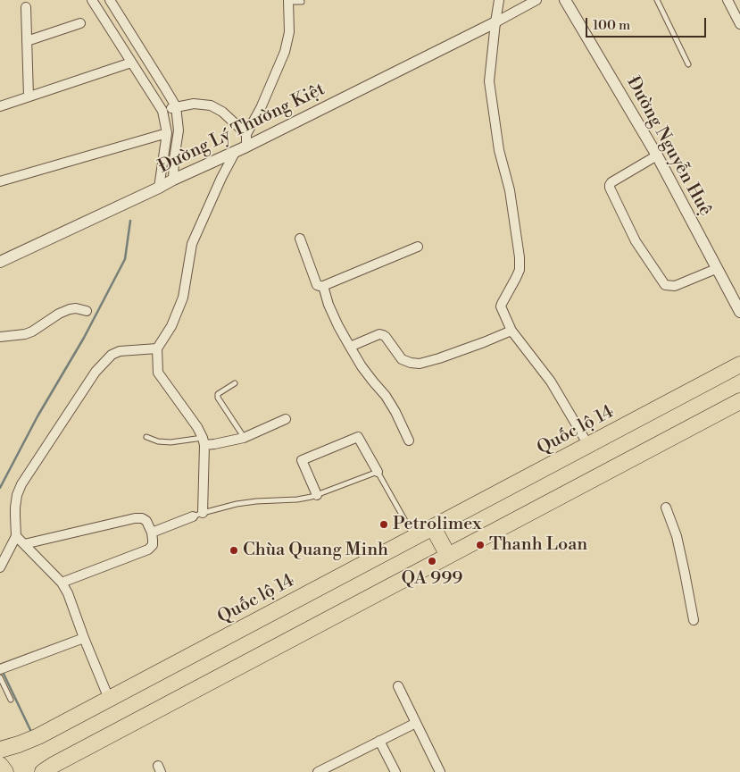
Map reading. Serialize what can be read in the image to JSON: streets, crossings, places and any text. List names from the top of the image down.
{
  "streets": {
    "highway": ["Quốc lộ 14"],
    "street": ["Đường Lý Thường Kiệt", "Đường Nguyễn Huệ"]
  },
  "places": [
    "Petrolimex",
    "Thanh Loan",
    "Chùa Quang Minh",
    "QA 999"
  ],
  "scale_bar": "100 m"
}
